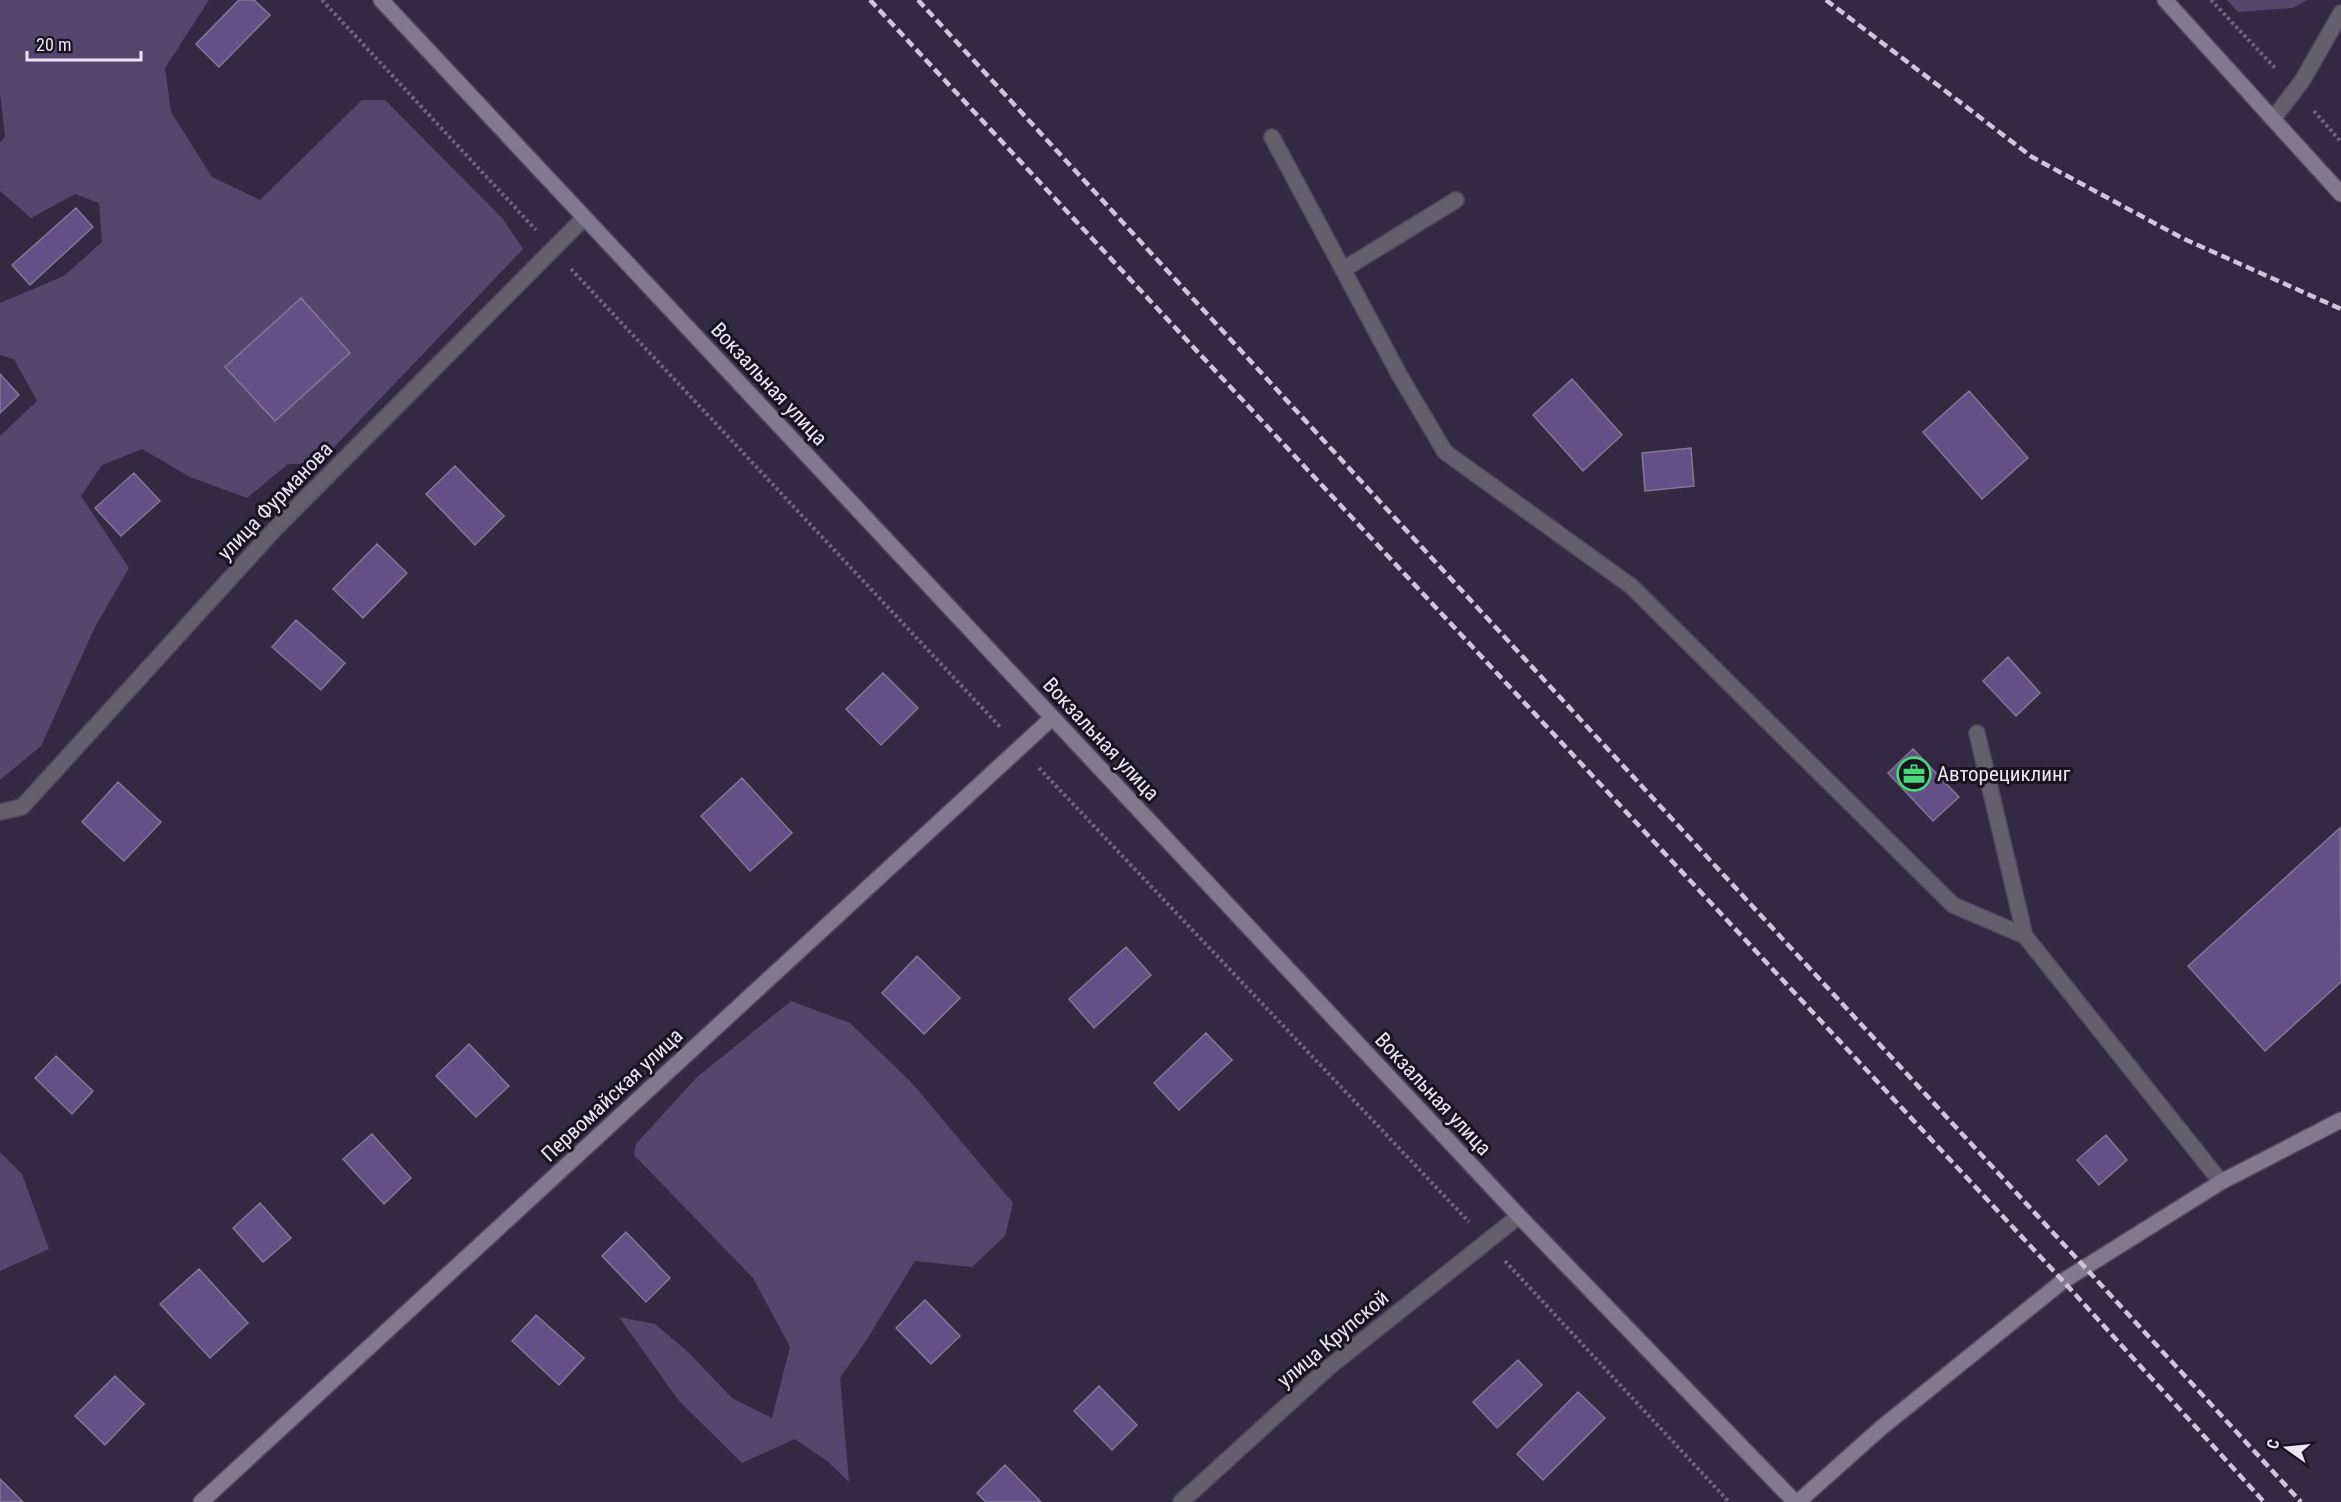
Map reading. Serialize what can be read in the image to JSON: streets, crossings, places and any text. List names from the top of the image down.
{
  "streets": {
    "street": [
      "Вокзальная улица",
      "улица Фурманова",
      "Первомайская улица",
      "улица Крупской"
    ]
  },
  "crossings": [
    ["Вокзальная улица", "улица Фурманова"],
    ["Вокзальная улица", "Первомайская улица"],
    ["Вокзальная улица", "улица Крупской"]
  ],
  "places": {
    "office": ["Авторециклинг"]
  },
  "scale_bar": "20 m",
  "north": "left"
}
